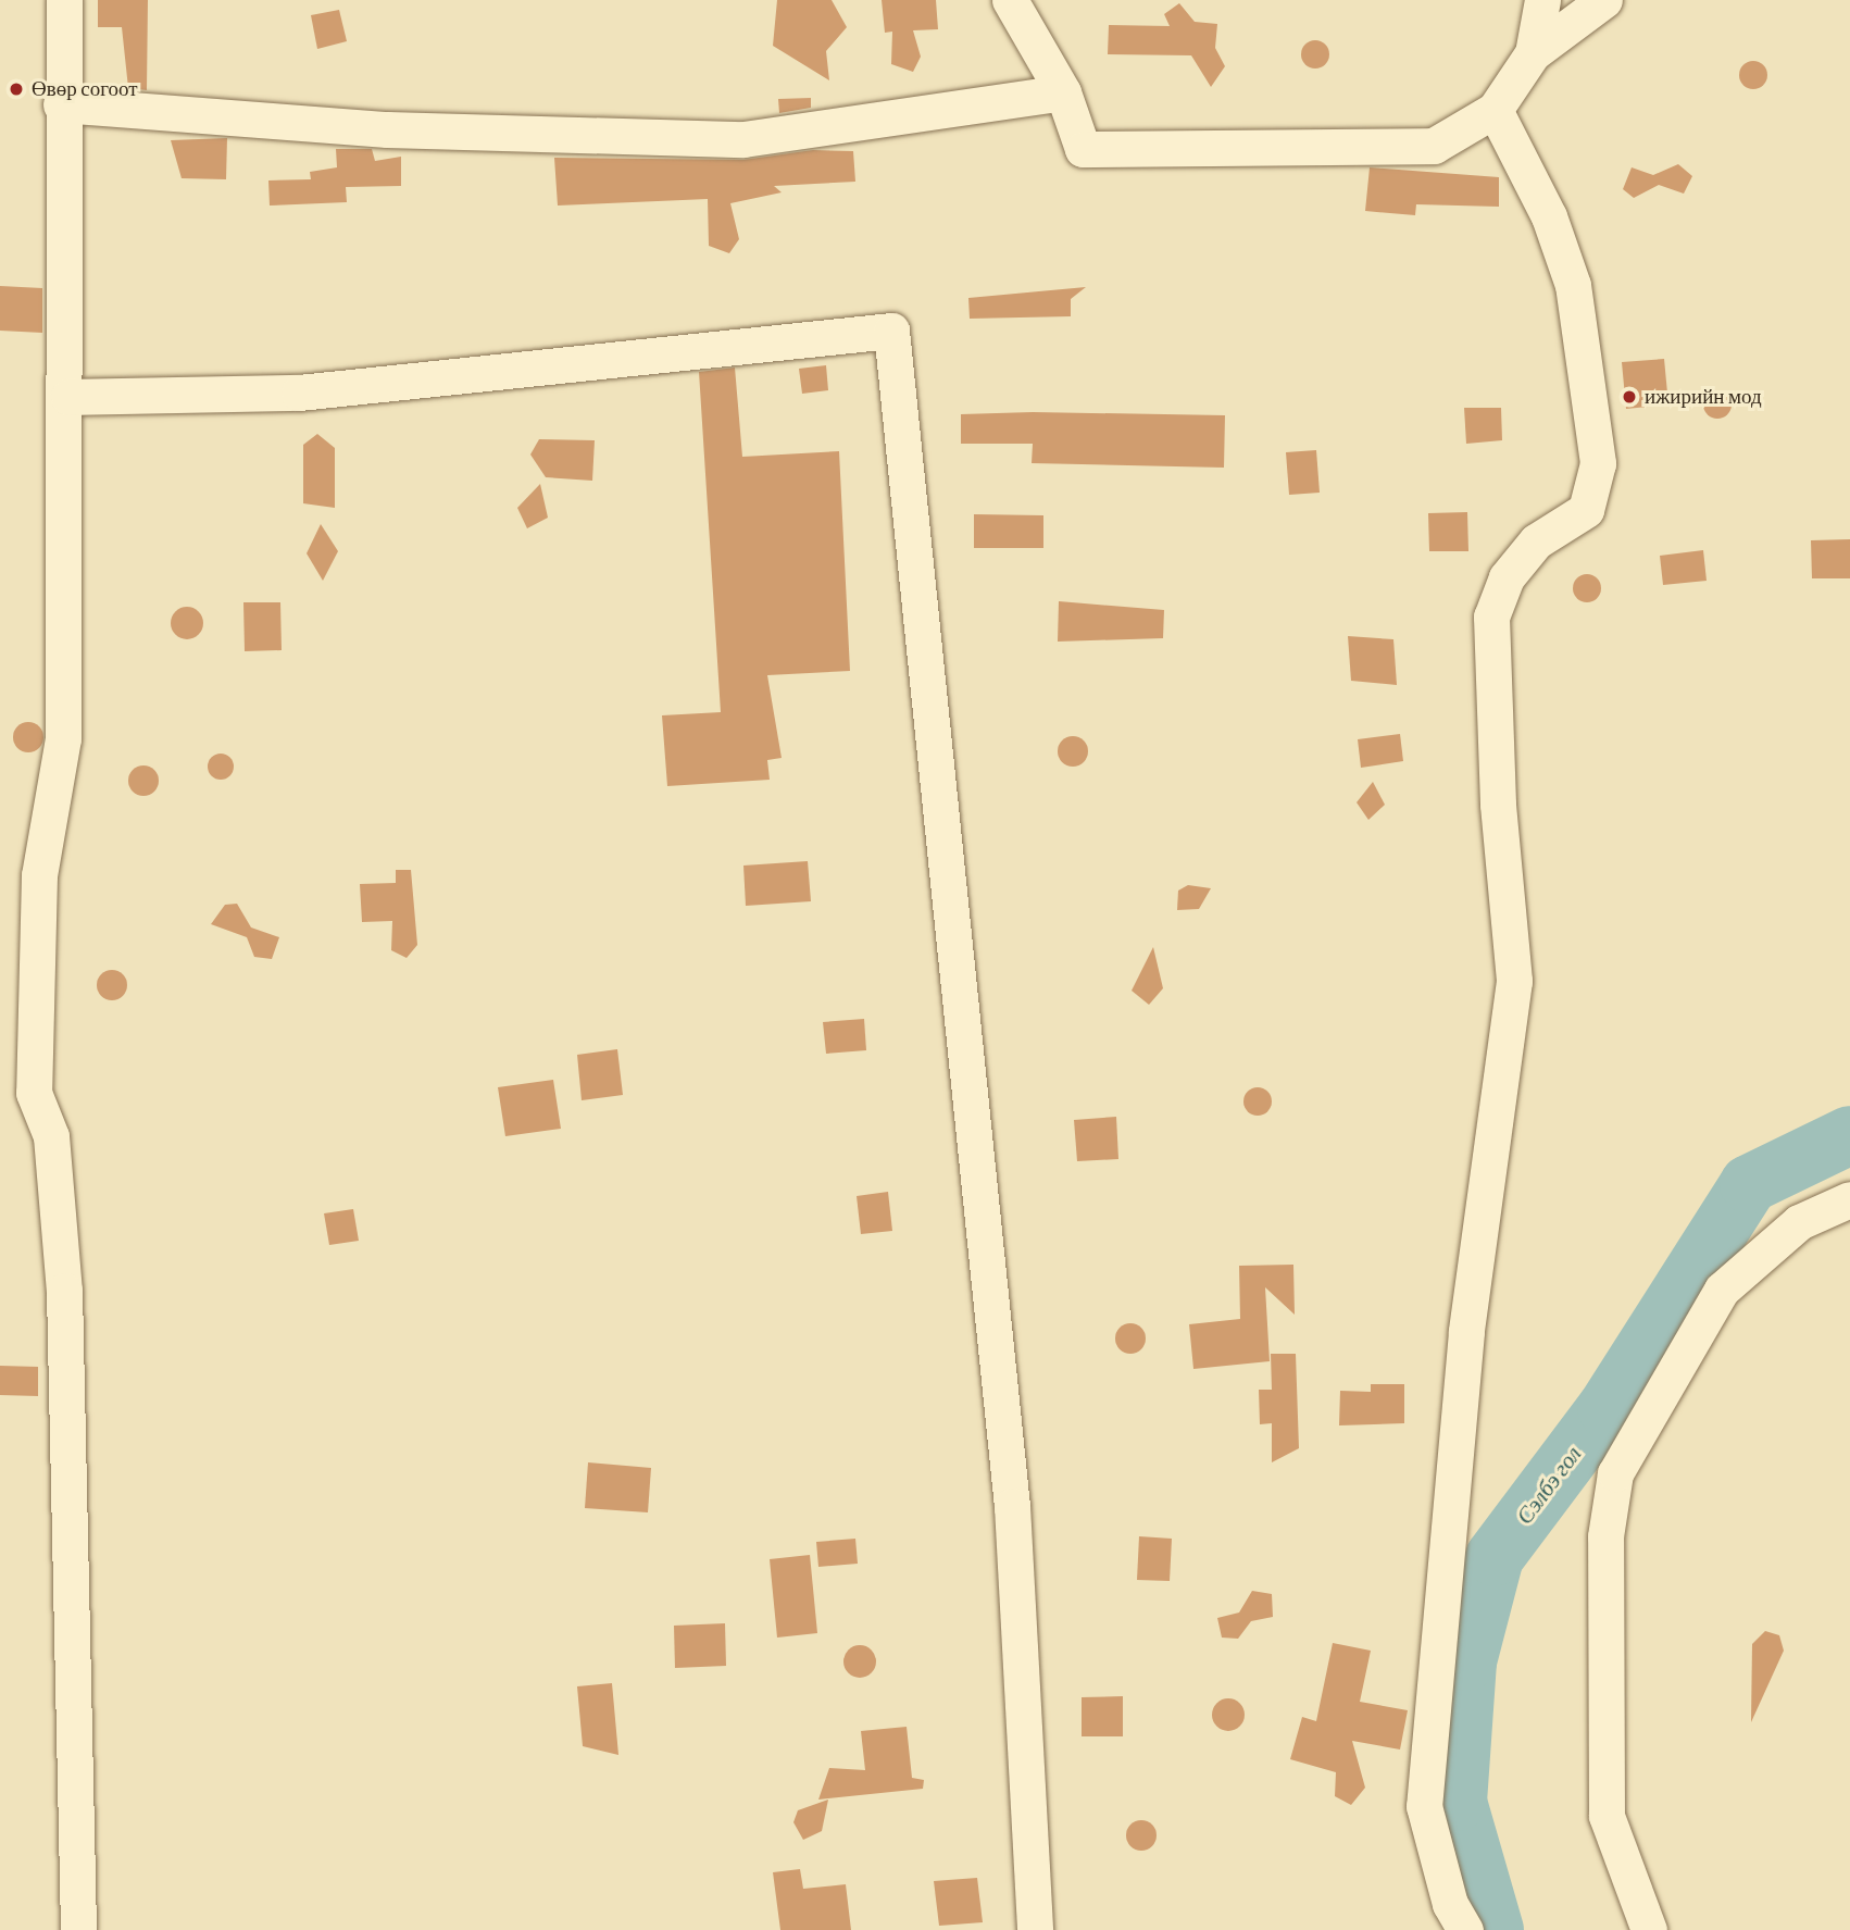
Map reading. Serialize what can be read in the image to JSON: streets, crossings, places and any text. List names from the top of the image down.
{
  "water": ["Сэлбэ гол"],
  "places": ["Өвөр согоот", "ижирийн мод"]
}
